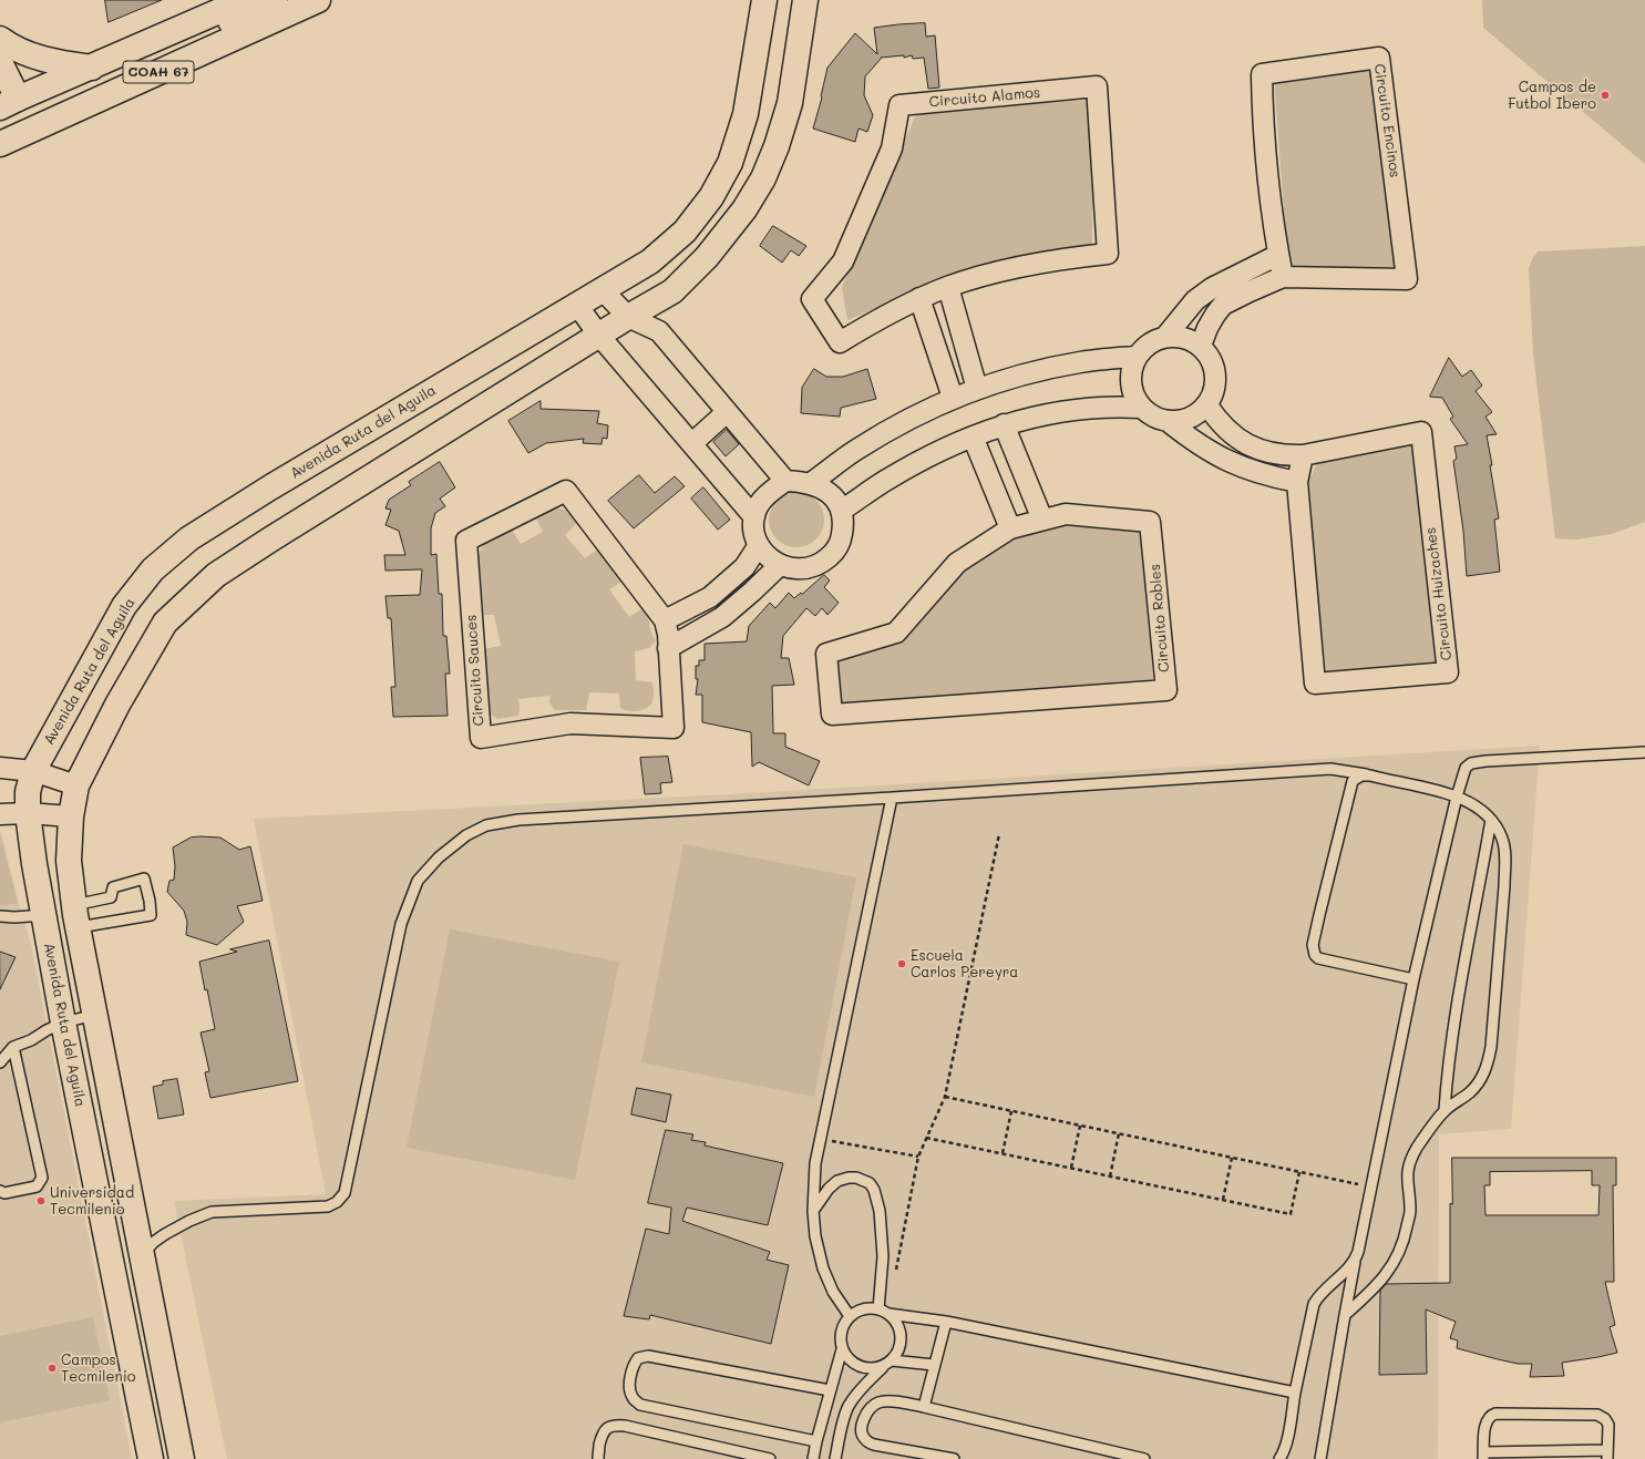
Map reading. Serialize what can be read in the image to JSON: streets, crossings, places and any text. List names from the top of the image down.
{
  "streets": {
    "street": [
      "COAH 67",
      "Circuito Alamos",
      "Circuito Encinos",
      "Avenida Ruta del Aguila",
      "Circuito Huizaches",
      "Circuito Robles",
      "Circuito Sauces"
    ]
  },
  "crossings": [
    ["Circuito Encinos", "Circuito Huizaches"]
  ],
  "places": [
    "Campos de Futbol Ibero",
    "Escuela Carlos Pereyra",
    "Universidad Tecmilenio",
    "Campos Tecmilenio"
  ]
}
